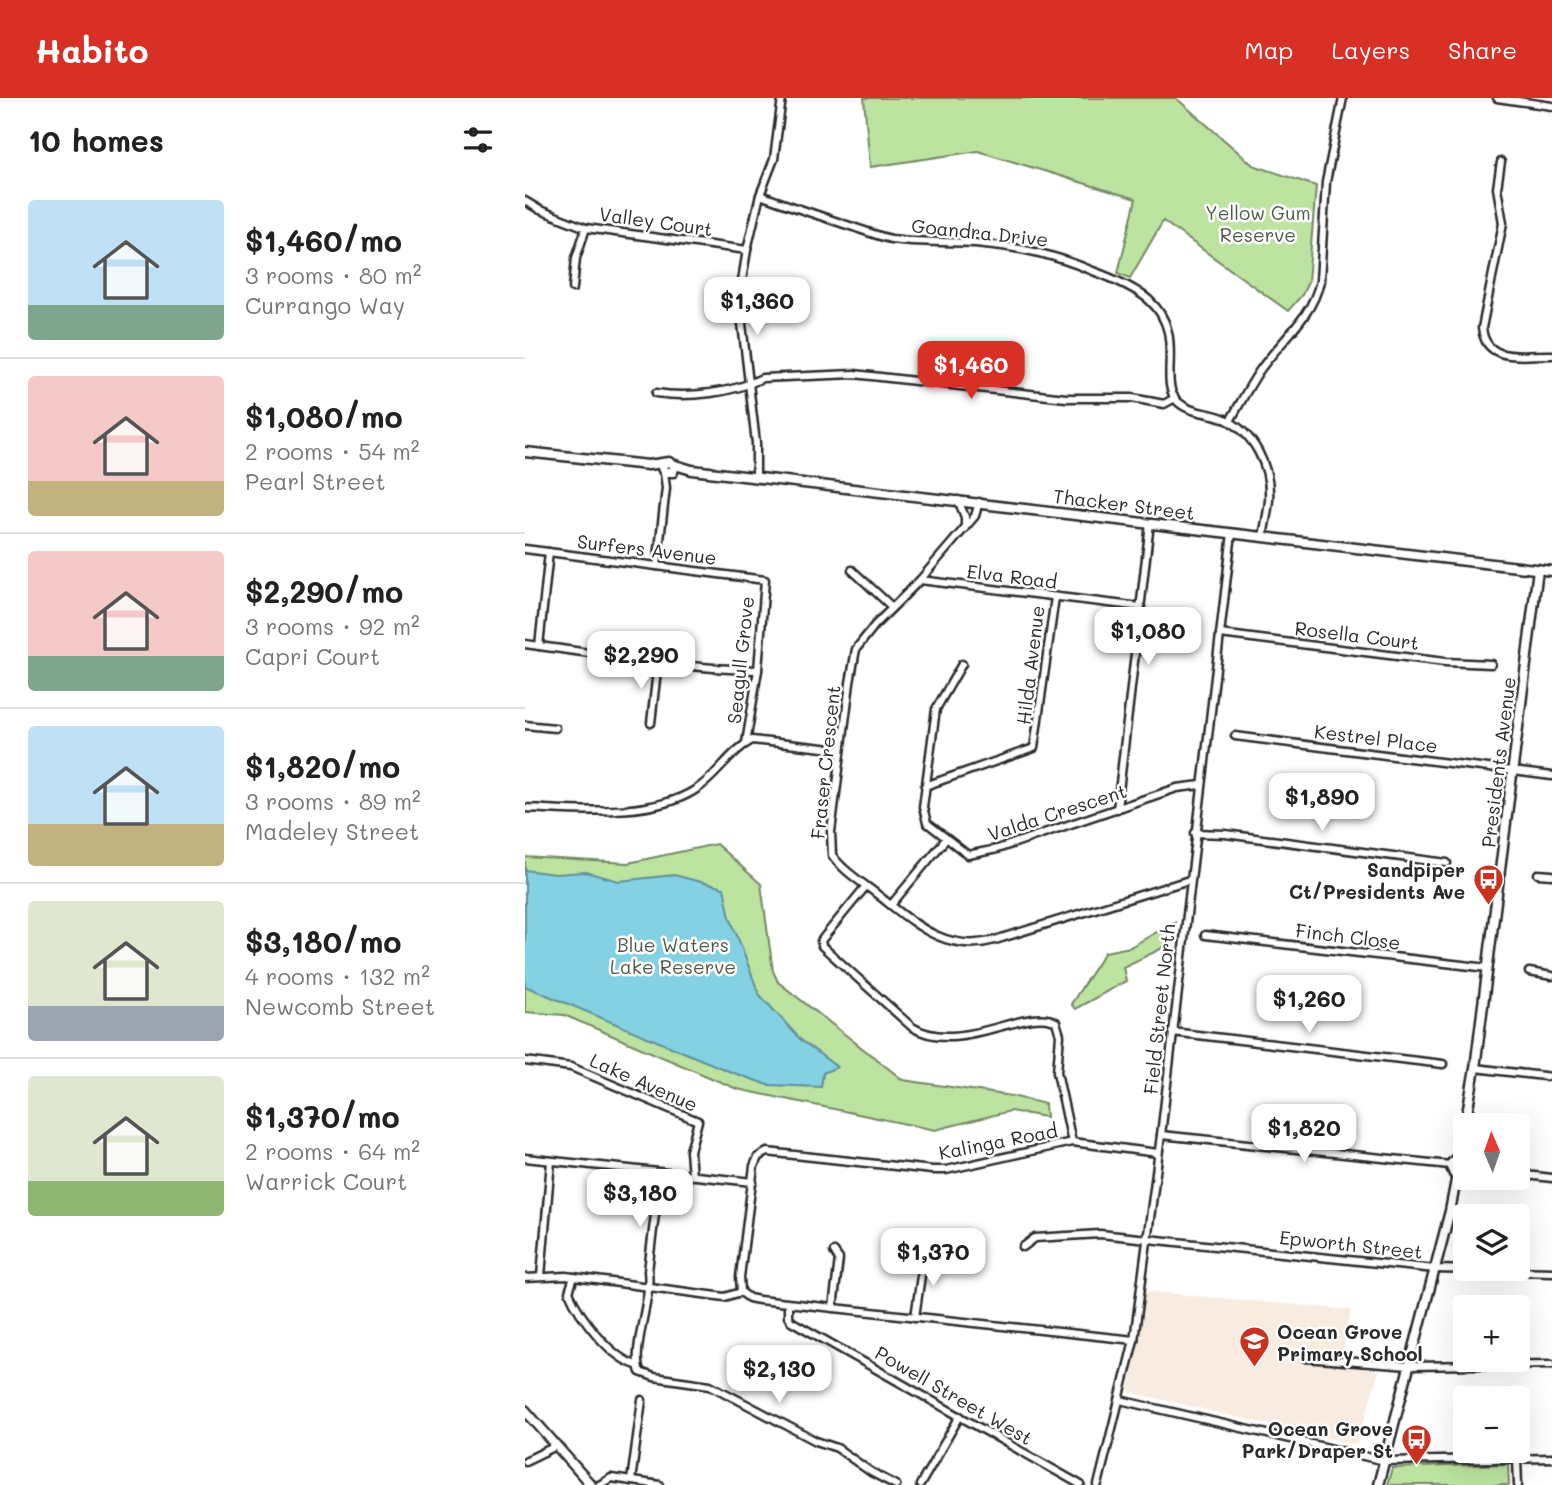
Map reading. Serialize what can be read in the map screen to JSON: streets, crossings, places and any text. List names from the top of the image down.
{
  "streets": {
    "street": [
      "Valley Court",
      "Goandra Drive",
      "Thacker Street",
      "Surfers Avenue",
      "Elva Road",
      "Rosella Court",
      "Seagull Grove",
      "Hilda Avenue",
      "Kestrel Place",
      "Fraser Crescent",
      "Presidents Avenue",
      "Valda Crescent",
      "Finch Close",
      "Field Street North",
      "Lake Avenue",
      "Kalinga Road",
      "Epworth Street",
      "Powell Street West"
    ]
  },
  "crossings": [
    ["Thacker Street", "Fraser Crescent"],
    ["Thacker Street", "Presidents Avenue"],
    ["Thacker Street", "Field Street North"],
    ["Surfers Avenue", "Seagull Grove"],
    ["Elva Road", "Hilda Avenue"],
    ["Elva Road", "Fraser Crescent"],
    ["Rosella Court", "Field Street North"],
    ["Hilda Avenue", "Valda Crescent"],
    ["Kestrel Place", "Presidents Avenue"],
    ["Fraser Crescent", "Field Street North"],
    ["Presidents Avenue", "Finch Close"],
    ["Valda Crescent", "Field Street North"],
    ["Field Street North", "Kalinga Road"],
    ["Field Street North", "Epworth Street"]
  ],
  "parks": ["Yellow Gum Reserve", "Blue Waters Lake Reserve"],
  "places": {
    "bus stop": ["Sandpiper Ct/Presidents Ave", "Ocean Grove Park/Draper St"],
    "school or university": ["Ocean Grove Primary School"]
  },
  "north": "top",
  "page": {
    "header": "Habito",
    "nav": ["Map", "Layers", "Share"],
    "heading": "10 homes",
    "list": [
      {
        "name": "$1,460/mo",
        "note": "3 rooms · 80 m² · Currango Way"
      },
      {
        "name": "$1,080/mo",
        "note": "2 rooms · 54 m² · Pearl Street"
      },
      {
        "name": "$2,290/mo",
        "note": "3 rooms · 92 m² · Capri Court"
      },
      {
        "name": "$1,820/mo",
        "note": "3 rooms · 89 m² · Madeley Street"
      },
      {
        "name": "$3,180/mo",
        "note": "4 rooms · 132 m² · Newcomb Street"
      },
      {
        "name": "$1,370/mo",
        "note": "2 rooms · 64 m² · Warrick Court"
      }
    ],
    "price": [
      "$1,360",
      "$1,460",
      "$1,080",
      "$2,290",
      "$1,890",
      "$1,260",
      "$1,820",
      "$3,180",
      "$1,370",
      "$2,130"
    ],
    "map_buttons": ["+", "−"]
  }
}
